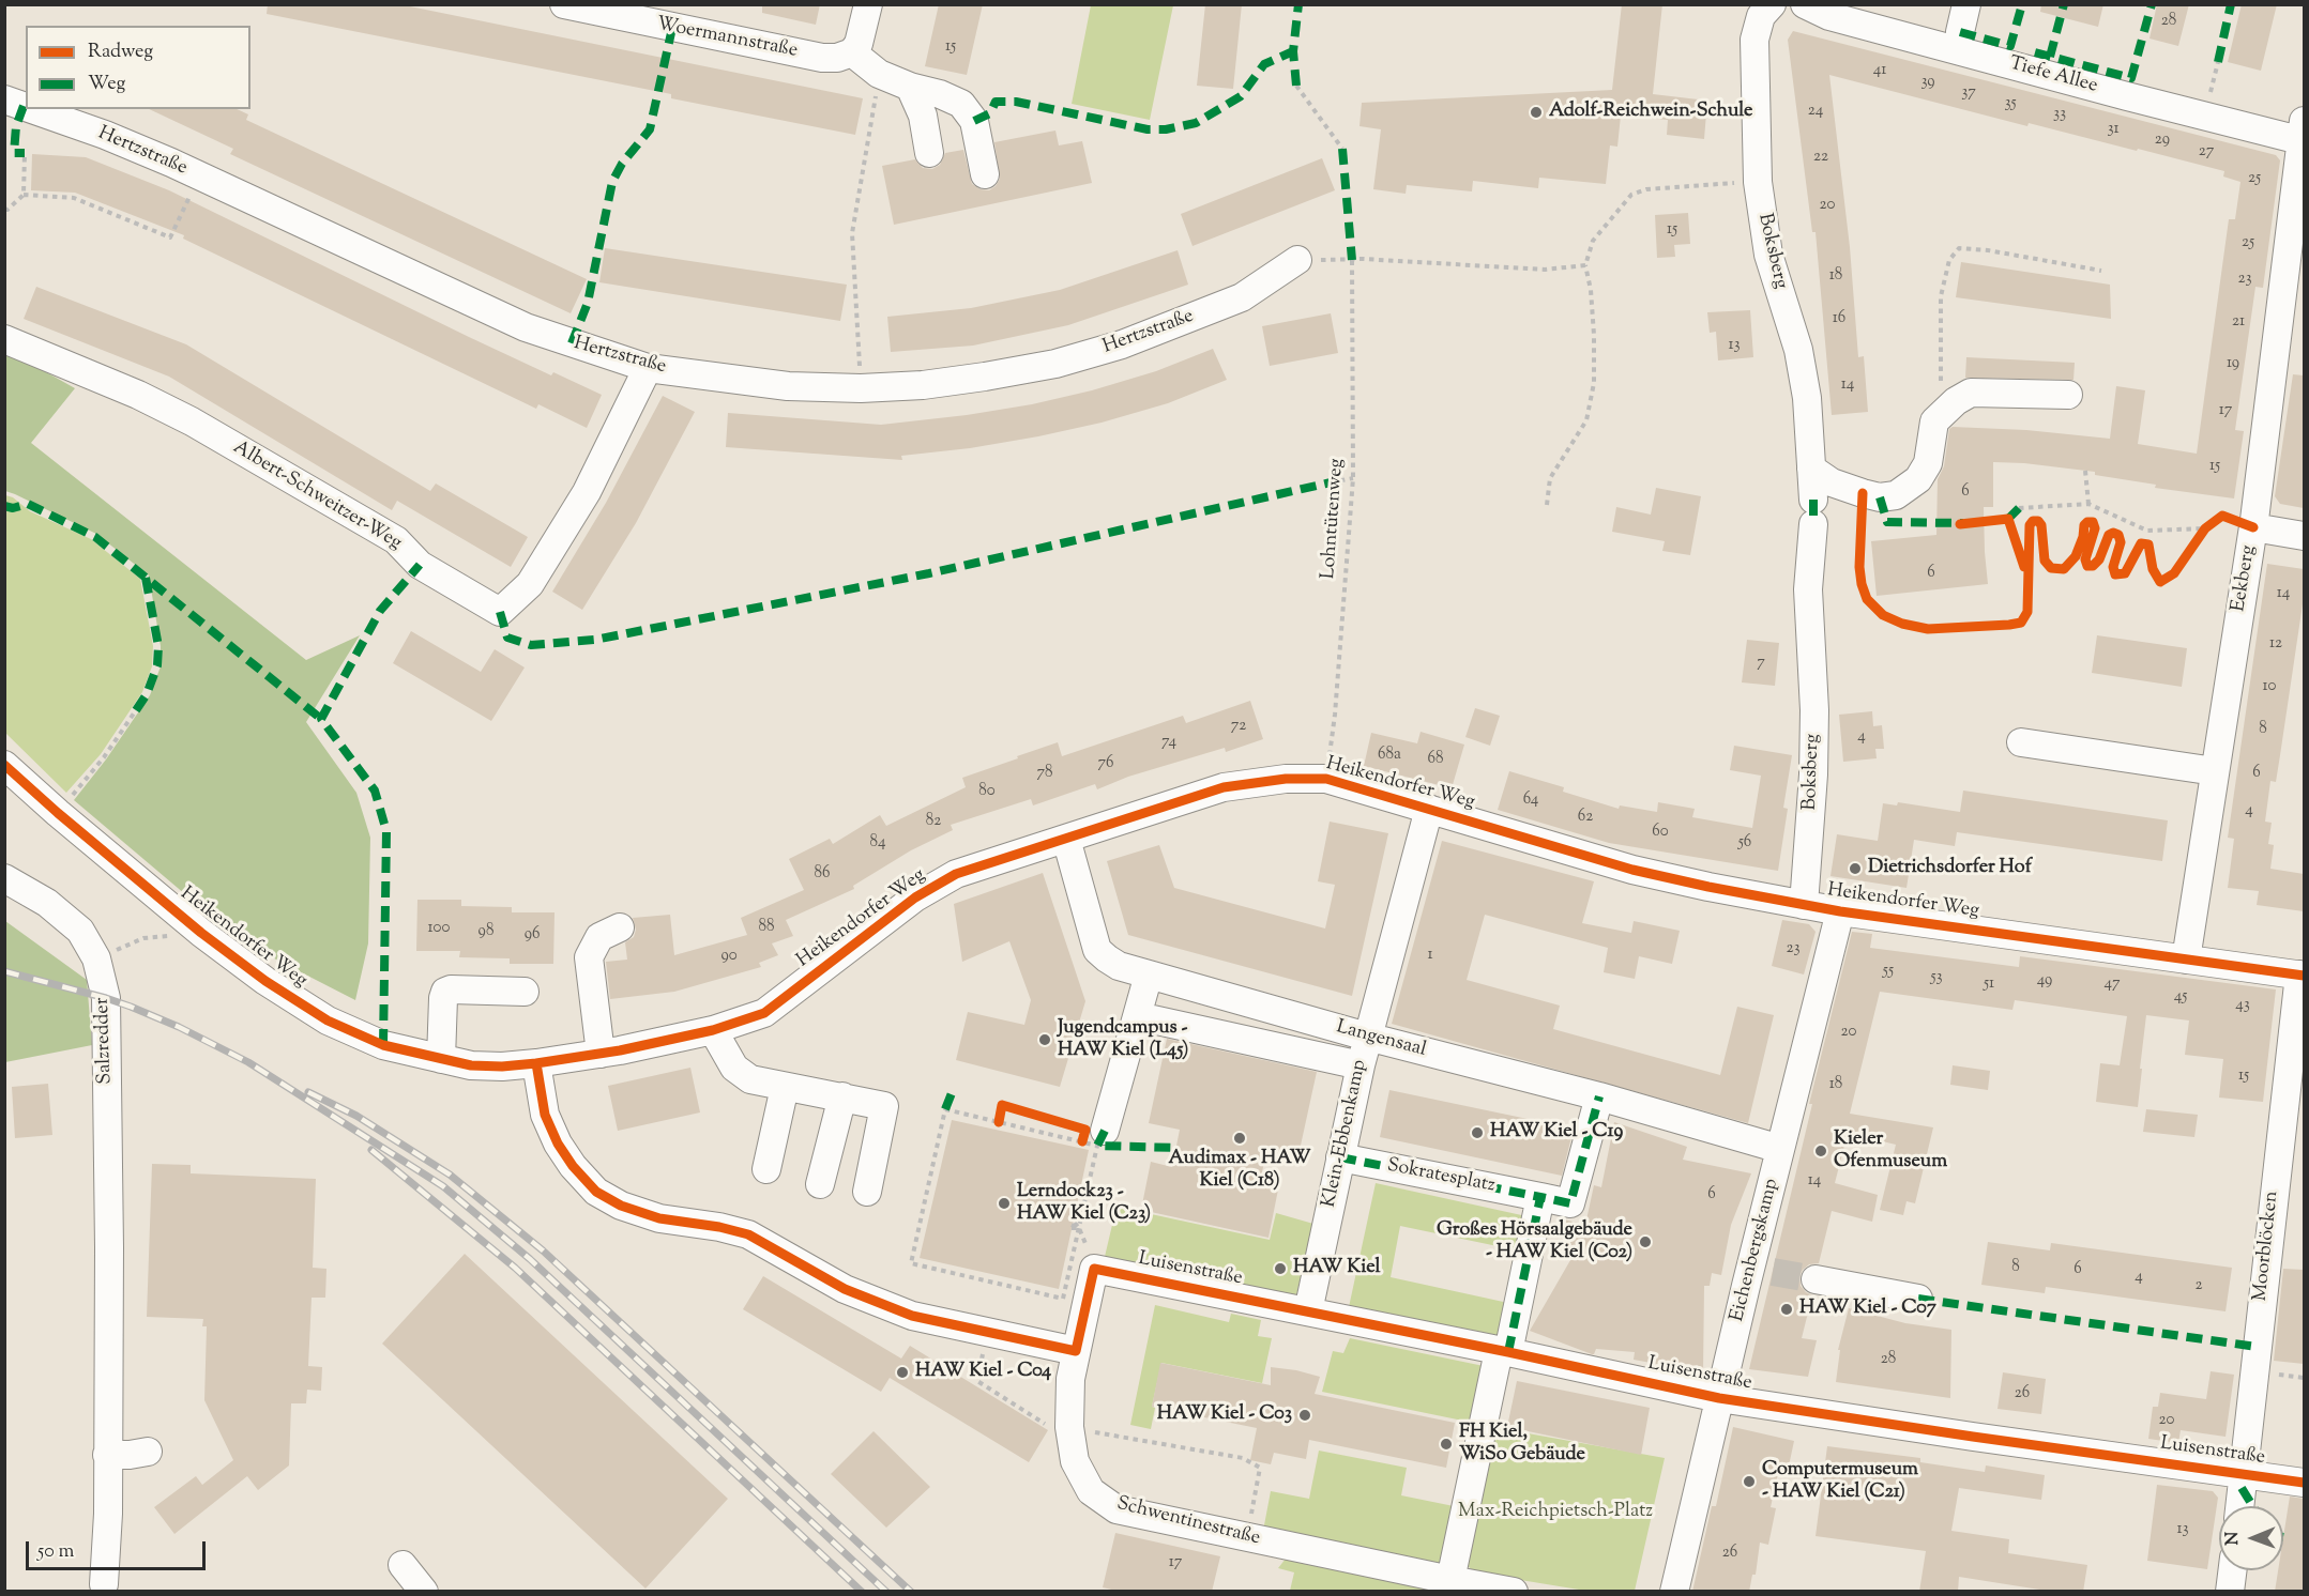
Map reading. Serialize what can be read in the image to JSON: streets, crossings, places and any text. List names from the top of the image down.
{
  "streets": {
    "street": [
      "Woermannstraße",
      "Tiefe Allee",
      "Hertzstraße",
      "Boksberg",
      "Albert-Schweitzer-Weg",
      "Eekberg",
      "Heikendorfer Weg",
      "Langensaal",
      "Salzredder",
      "Klein-Ebbenkamp",
      "Sokratesplatz",
      "Moorblöcken",
      "Eichenbergskamp",
      "Luisenstraße",
      "Schwentinestraße"
    ],
    "path": ["Lohntütenweg"]
  },
  "crossings": [
    ["Tiefe Allee", "Eekberg"],
    ["Hertzstraße", "Albert-Schweitzer-Weg"],
    ["Boksberg", "Heikendorfer Weg"],
    ["Lohntütenweg", "Heikendorfer Weg"],
    ["Eekberg", "Heikendorfer Weg"],
    ["Heikendorfer Weg", "Langensaal"],
    ["Heikendorfer Weg", "Klein-Ebbenkamp"],
    ["Heikendorfer Weg", "Moorblöcken"],
    ["Heikendorfer Weg", "Eichenbergskamp"],
    ["Langensaal", "Klein-Ebbenkamp"],
    ["Langensaal", "Sokratesplatz"],
    ["Langensaal", "Eichenbergskamp"],
    ["Klein-Ebbenkamp", "Sokratesplatz"],
    ["Klein-Ebbenkamp", "Luisenstraße"],
    ["Moorblöcken", "Luisenstraße"],
    ["Eichenbergskamp", "Luisenstraße"],
    ["Luisenstraße", "Schwentinestraße"]
  ],
  "parks": ["Max-Reichpietsch-Platz"],
  "places": [
    "Adolf-Reichwein-Schule",
    "Dietrichsdorfer Hof",
    "Jugendcampus - HAW Kiel (L45)",
    "HAW Kiel - C19",
    "Audimax - HAW Kiel (C18)",
    "Kieler Ofenmuseum",
    "Lerndock23 - HAW Kiel (C23)",
    "Großes Hörsaalgebäude - HAW Kiel (C02)",
    "HAW Kiel",
    "HAW Kiel - C07",
    "HAW Kiel - C04",
    "HAW Kiel - C03",
    "FH Kiel, WiSo Gebäude",
    "Computermuseum - HAW Kiel (C21)"
  ],
  "house_numbers": [
    "28",
    "15",
    "41",
    "39",
    "37",
    "35",
    "24",
    "33",
    "31",
    "29",
    "27",
    "22",
    "25",
    "20",
    "15",
    "25",
    "18",
    "23",
    "16",
    "21",
    "13",
    "19",
    "14",
    "17",
    "15",
    "6",
    "6",
    "14",
    "12",
    "7",
    "10",
    "72",
    "8",
    "4",
    "74",
    "68a",
    "68",
    "76",
    "78",
    "6",
    "80",
    "64",
    "4",
    "62",
    "82",
    "60",
    "84",
    "56",
    "86",
    "88",
    "100",
    "98",
    "96",
    "23",
    "1",
    "90",
    "55",
    "53",
    "49",
    "51",
    "47",
    "45",
    "43",
    "20",
    "15",
    "18",
    "14",
    "6",
    "8",
    "6",
    "4",
    "2",
    "28",
    "26",
    "20",
    "13",
    "26",
    "17"
  ],
  "legend": ["Radweg", "Weg"],
  "scale_bar": "50 m",
  "north": "left"
}
